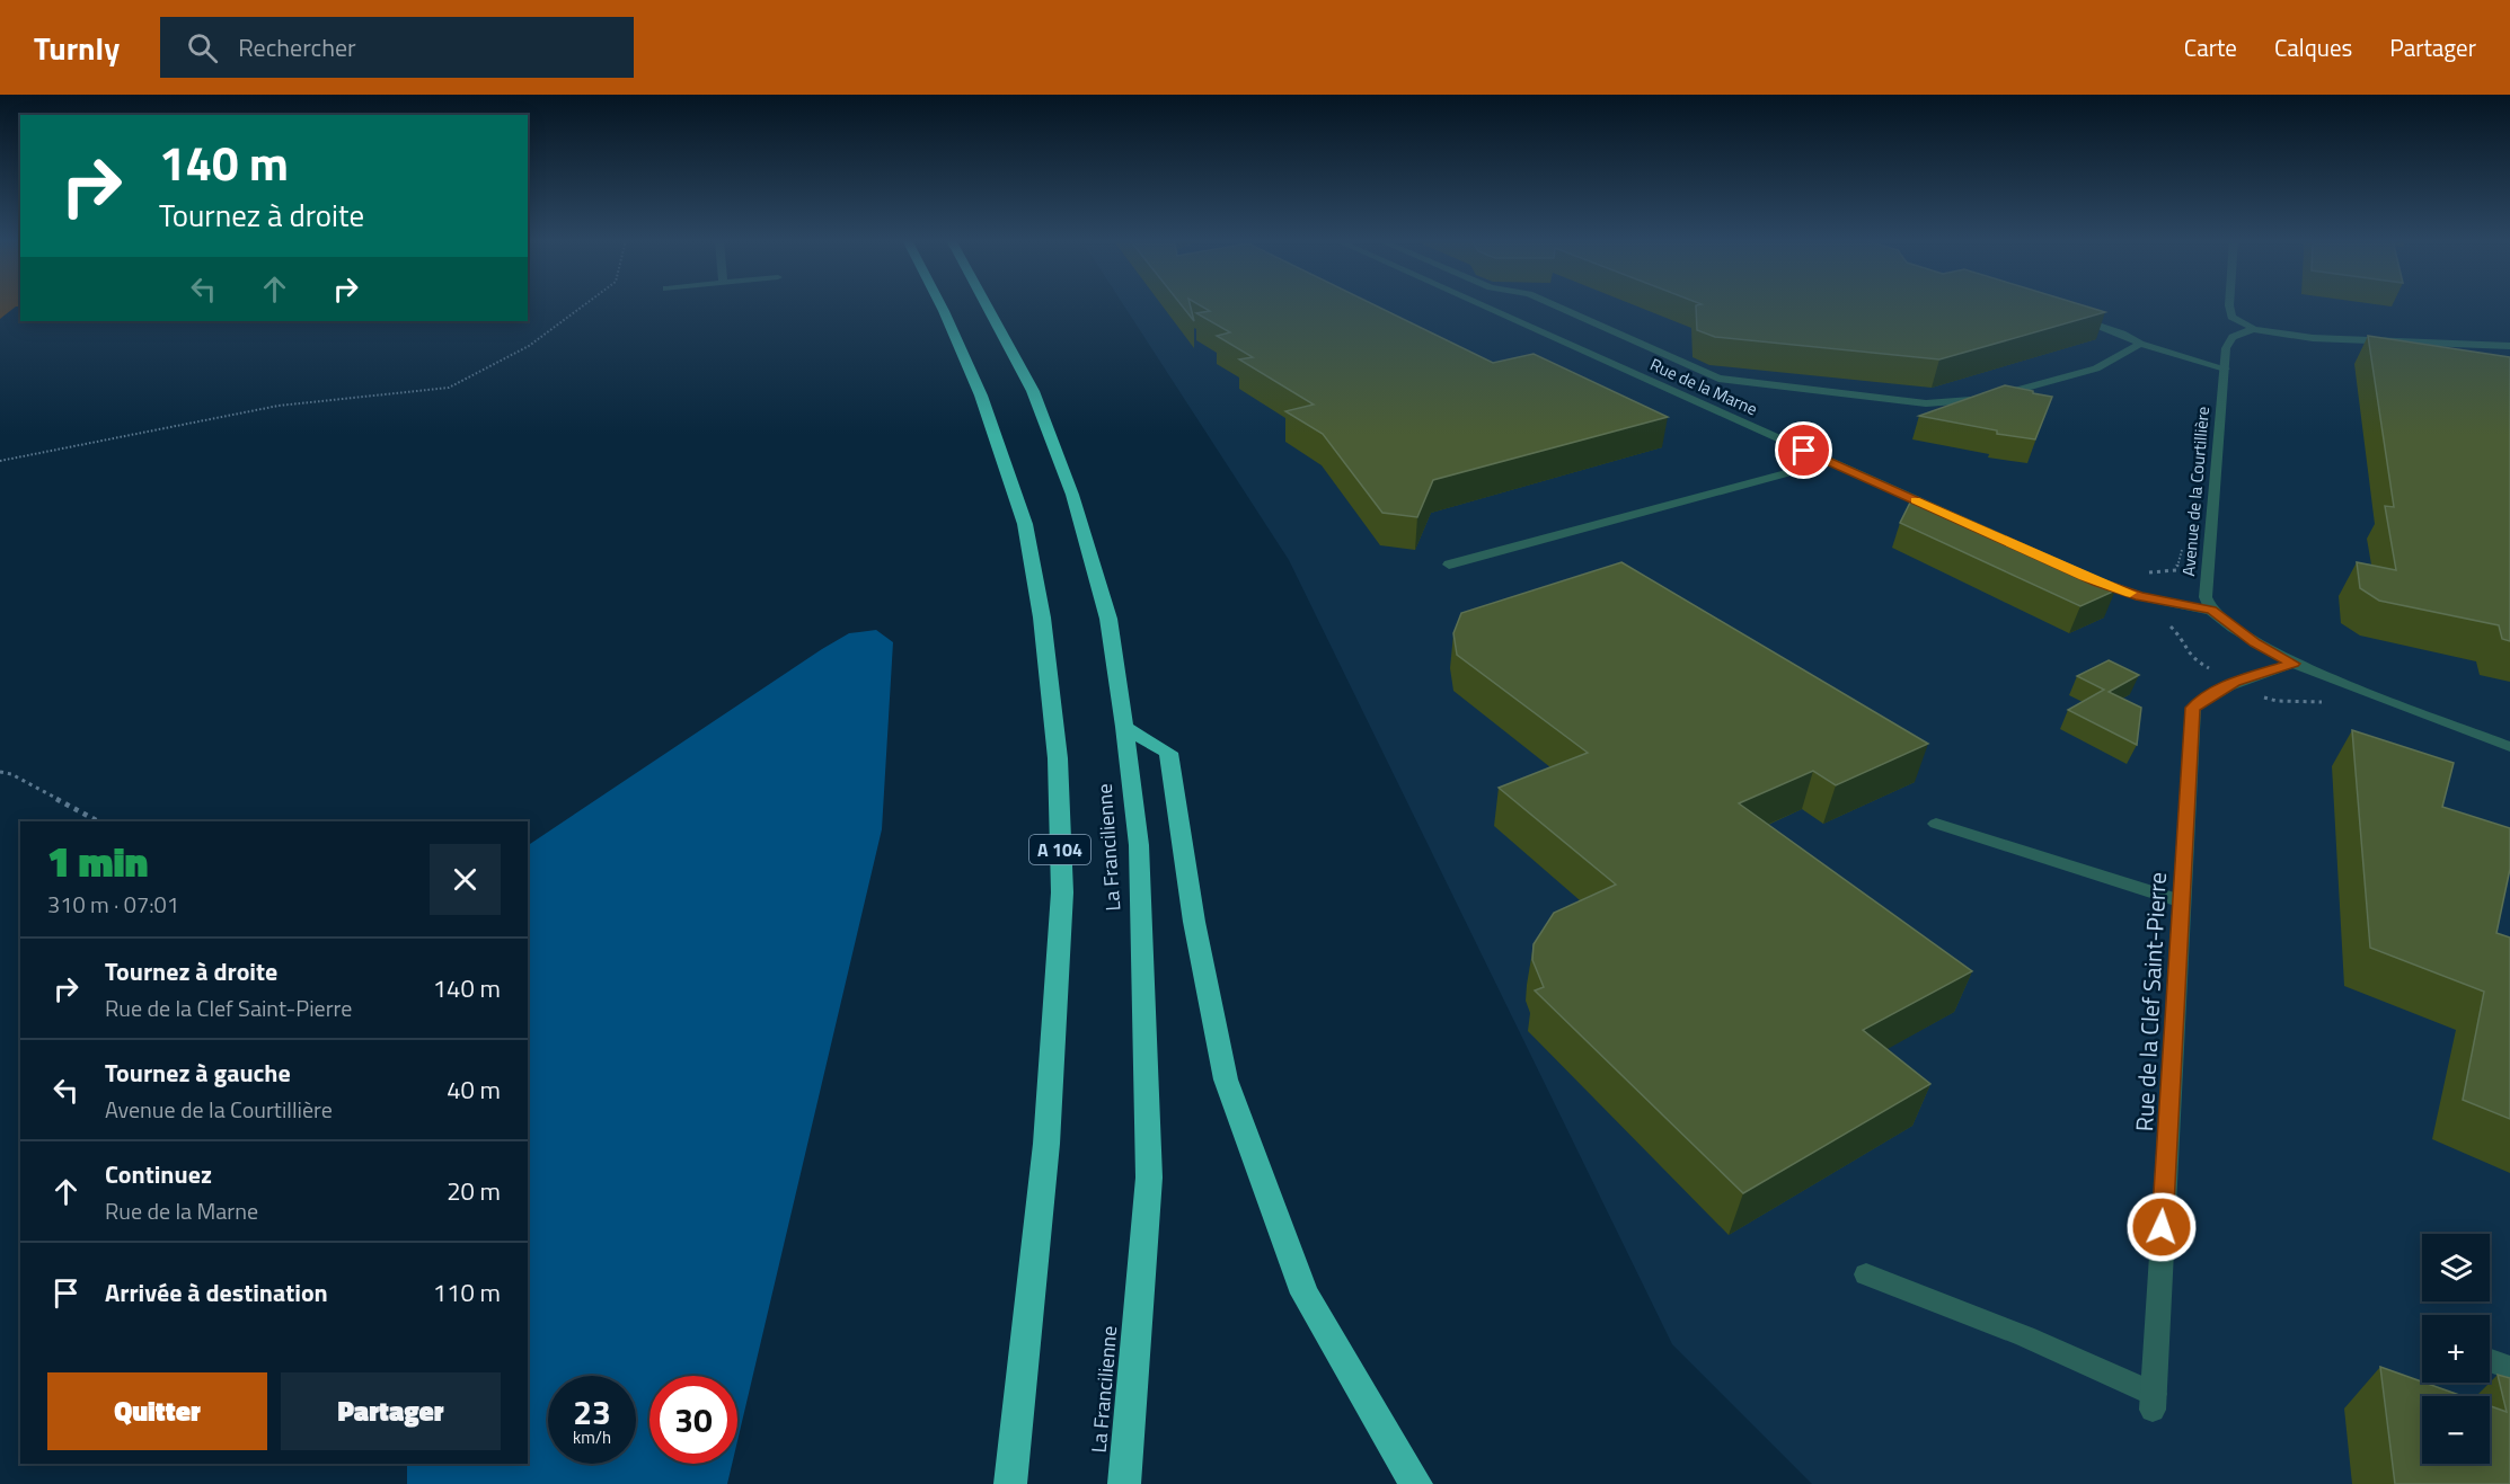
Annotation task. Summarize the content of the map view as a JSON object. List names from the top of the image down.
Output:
{
  "streets": {
    "highway": ["La Francilienne", "A 104"],
    "street": ["Rue de la Marne", "Avenue de la Courtillière", "Rue de la Clef Saint-Pierre"]
  },
  "crossings": [
    ["Rue de la Marne", "Avenue de la Courtillière"]
  ],
  "page": {
    "header": "Turnly",
    "search": "Rechercher",
    "nav": ["Carte", "Calques", "Partager"],
    "turn": ["140 m", "Tournez à droite"],
    "heading": ["1 min", "310 m · 07:01"],
    "list": [
      {
        "name": "Tournez à droite",
        "note": "Rue de la Clef Saint-Pierre",
        "value": "140 m"
      },
      {
        "name": "Tournez à gauche",
        "note": "Avenue de la Courtillière",
        "value": "40 m"
      },
      {
        "name": "Continuez",
        "note": "Rue de la Marne",
        "value": "20 m"
      },
      {
        "name": "Arrivée à destination",
        "value": "110 m"
      }
    ],
    "map_buttons": ["+", "−"],
    "buttons": ["Quitter", "Partager"],
    "speed": "23 km/h",
    "limit": "30"
  }
}
